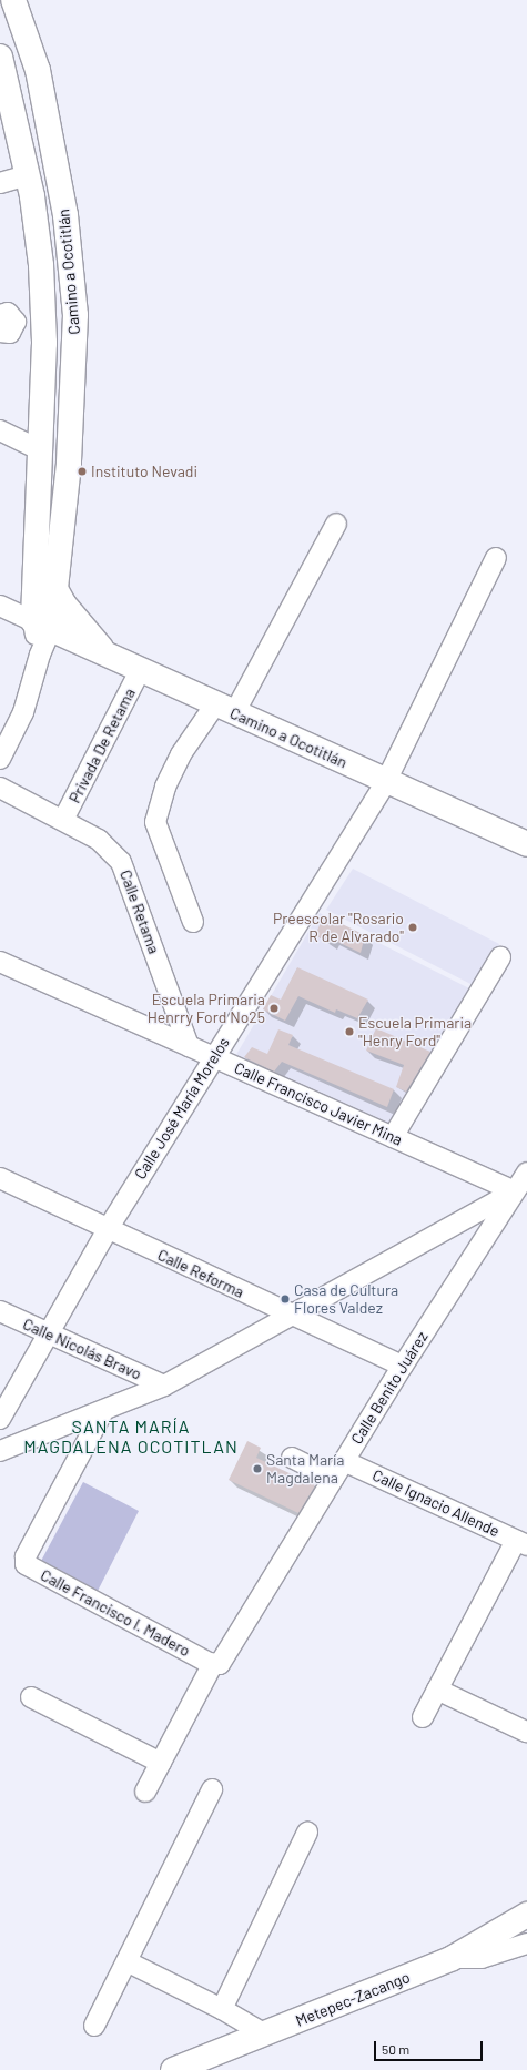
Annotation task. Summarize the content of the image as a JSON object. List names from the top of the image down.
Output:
{
  "streets": {
    "main road": ["Camino a Ocotitlán", "Metepec-Zacango"],
    "street": [
      "Privada De Retama",
      "Calle Retama",
      "Calle Francisco Javier Mina",
      "Calle José María Morelos",
      "Calle Reforma",
      "Calle Nicolás Bravo",
      "Calle Benito Juárez",
      "Calle Ignacio Allende",
      "Calle Francisco I. Madero"
    ]
  },
  "crossings": [
    ["Camino a Ocotitlán", "Privada De Retama"],
    ["Camino a Ocotitlán", "Calle José María Morelos"],
    ["Privada De Retama", "Calle Retama"],
    ["Calle Retama", "Calle Francisco Javier Mina"],
    ["Calle Francisco Javier Mina", "Calle José María Morelos"],
    ["Calle Francisco Javier Mina", "Calle Benito Juárez"],
    ["Calle José María Morelos", "Calle Reforma"],
    ["Calle José María Morelos", "Calle Nicolás Bravo"],
    ["Calle Reforma", "Calle Benito Juárez"],
    ["Calle Benito Juárez", "Calle Ignacio Allende"],
    ["Calle Benito Juárez", "Calle Francisco I. Madero"]
  ],
  "districts": ["SANTA MARÍA MAGDALENA OCOTITLAN"],
  "places": [
    "Instituto Nevadi",
    "Preescolar \"Rosario R de Alvarado\"",
    "Escuela Primaria Henrry Ford No25",
    "Escuela Primaria \"Henry Ford\"",
    "Casa de Cultura Flores Valdez",
    "Santa María Magdalena"
  ],
  "scale_bar": "50 m"
}
